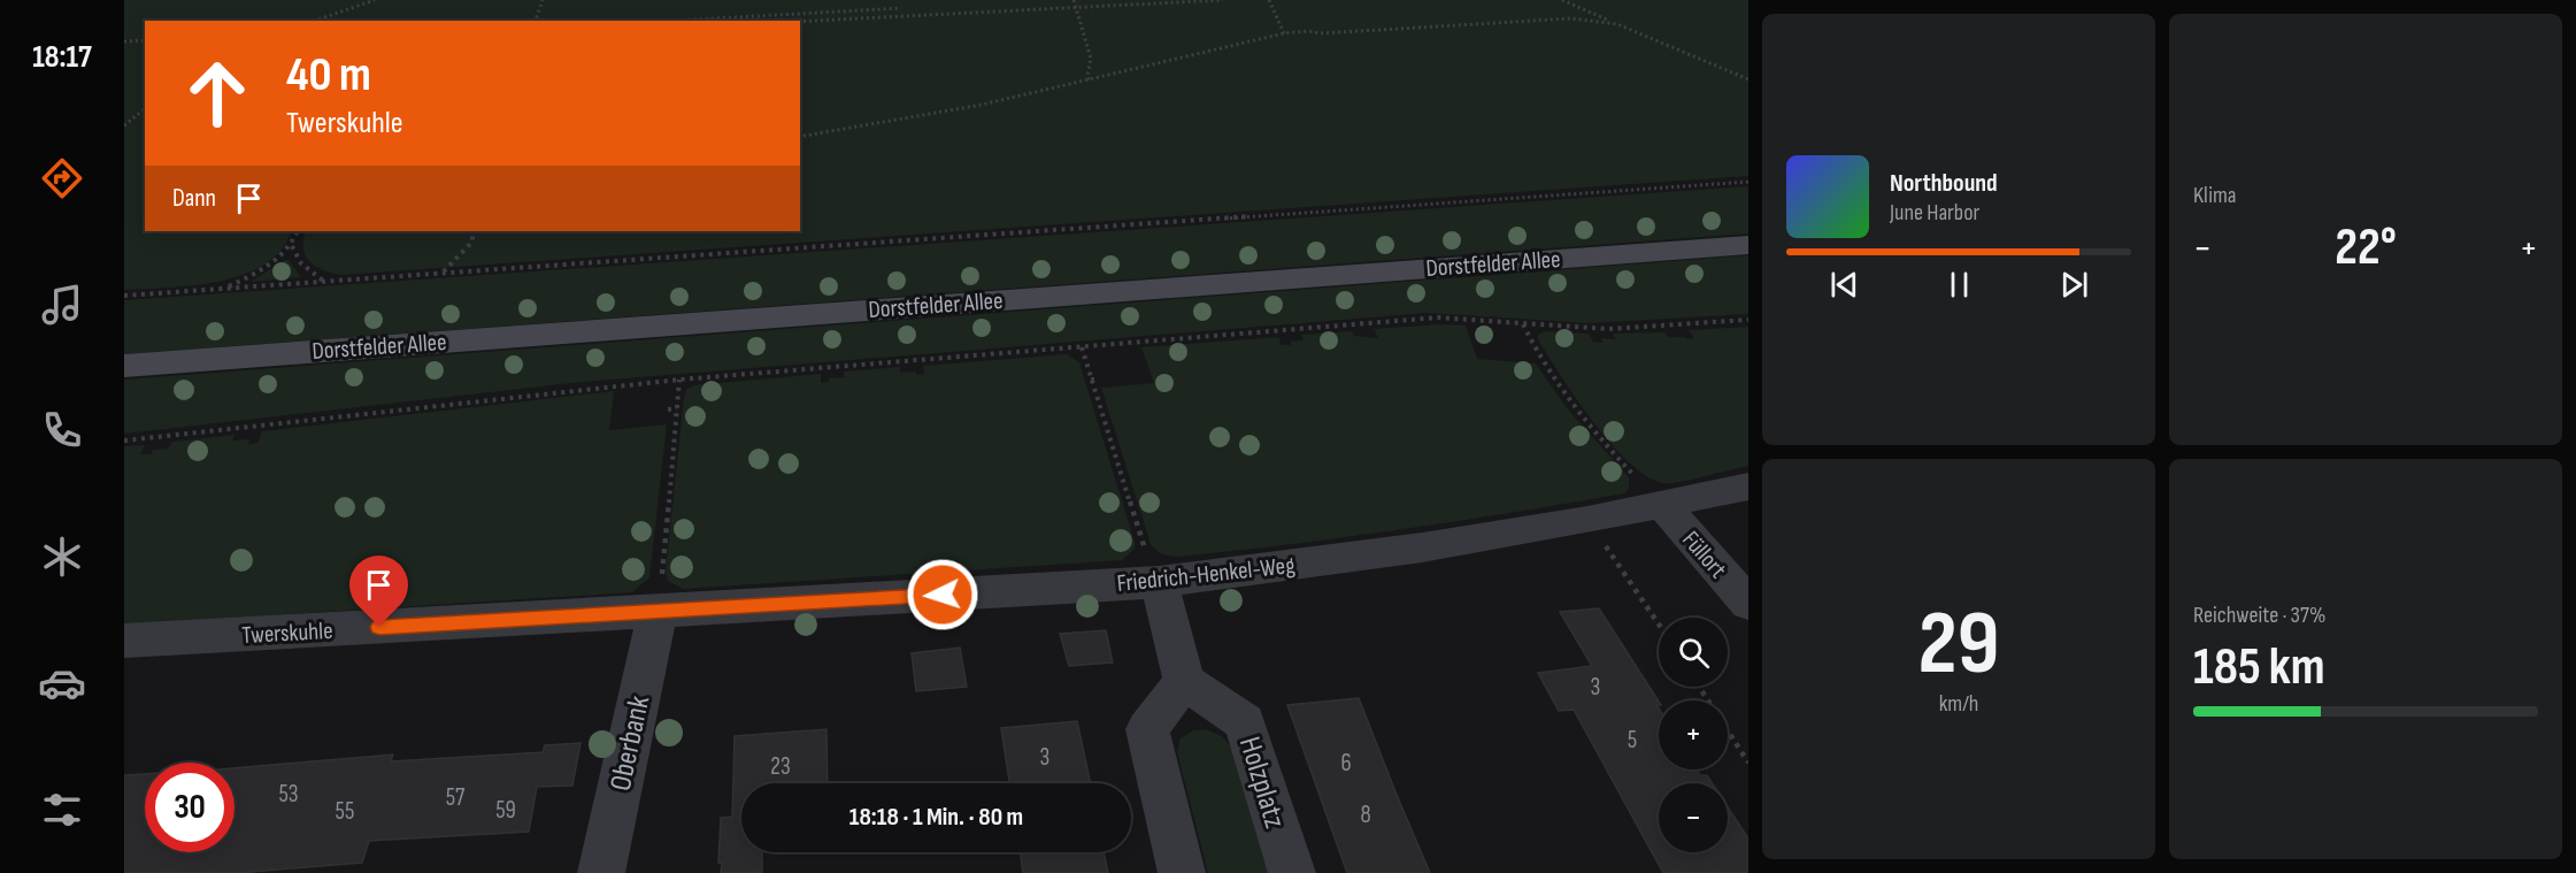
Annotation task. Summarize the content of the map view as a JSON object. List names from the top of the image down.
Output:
{
  "streets": {
    "main road": ["Dorstfelder Allee"],
    "street": [
      "Füllort",
      "Friedrich-Henkel-Weg",
      "Twerskuhle",
      "Oberbank",
      "Holzplatz"
    ]
  },
  "crossings": [
    ["Füllort", "Friedrich-Henkel-Weg"],
    ["Friedrich-Henkel-Weg", "Twerskuhle"],
    ["Friedrich-Henkel-Weg", "Oberbank"],
    ["Twerskuhle", "Oberbank"]
  ],
  "house_numbers": [
    "3",
    "5",
    "3",
    "6",
    "23",
    "53",
    "57",
    "59",
    "55",
    "8"
  ],
  "page": {
    "tabs": "18:17",
    "tile": [
      "Klima",
      ["29", "km/h"],
      ["Reichweite · 37%", "185 km"]
    ],
    "turn": ["40 m", "Twerskuhle"],
    "song": ["Northbound", "June Harbor"],
    "then": "Dann",
    "heat": ["−", "22°", "+"],
    "map_buttons": ["+", "−"],
    "limit": "30",
    "trip": "18:18 · 1 Min. · 80 m"
  }
}
